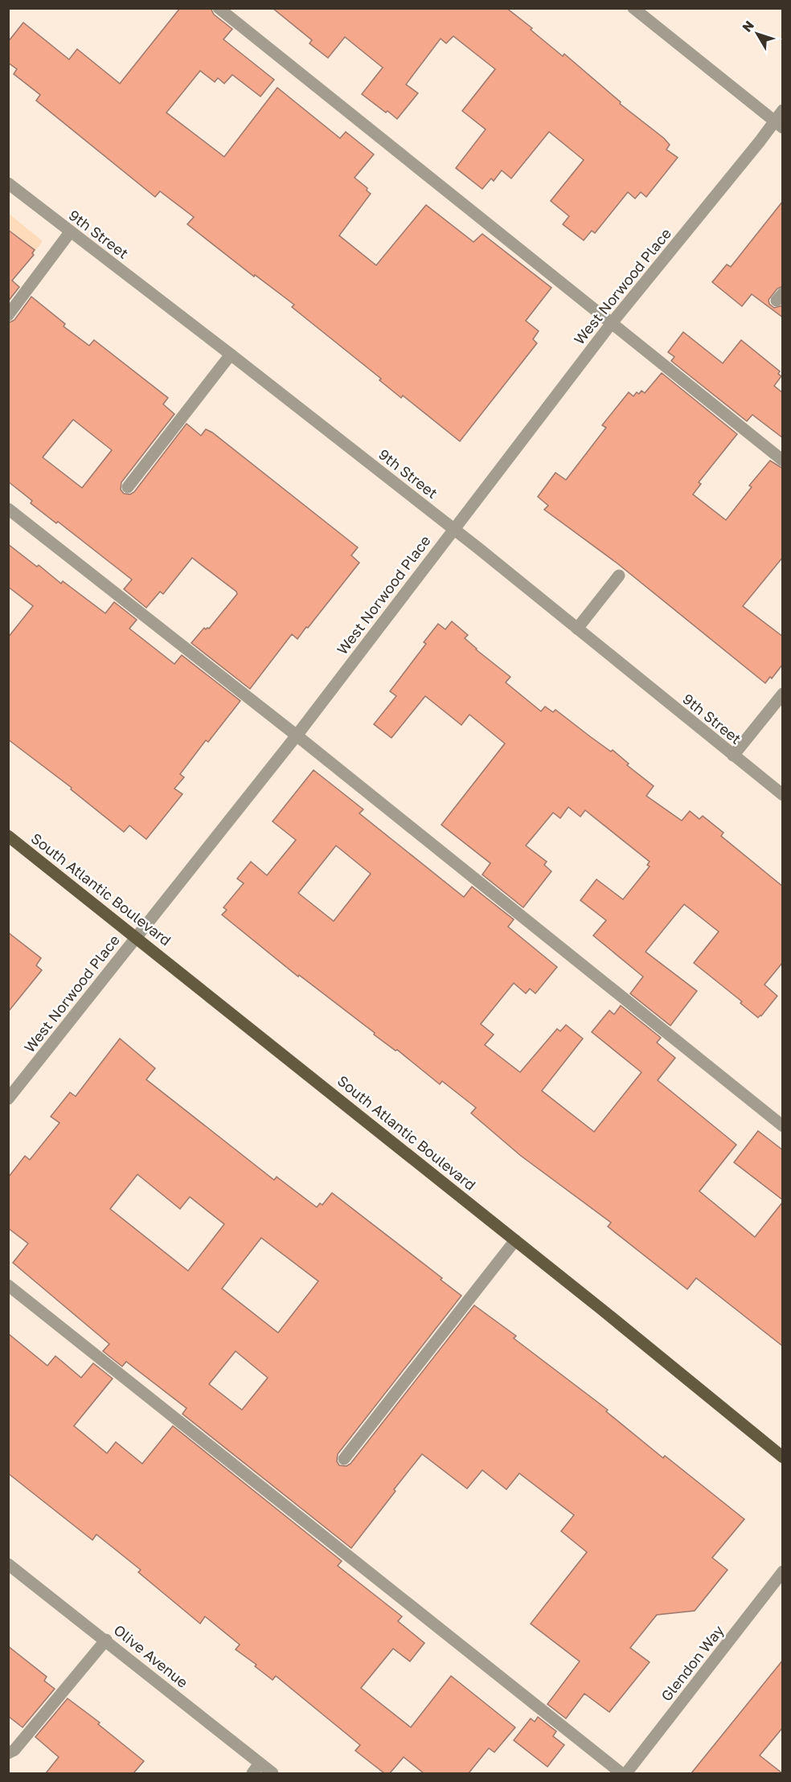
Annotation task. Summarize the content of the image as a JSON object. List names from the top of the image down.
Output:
{
  "streets": {
    "main road": ["South Atlantic Boulevard"],
    "street": [
      "9th Street",
      "West Norwood Place",
      "Olive Avenue",
      "Glendon Way"
    ]
  },
  "crossings": [
    ["9th Street", "West Norwood Place"],
    ["West Norwood Place", "South Atlantic Boulevard"]
  ],
  "north": "top left"
}
